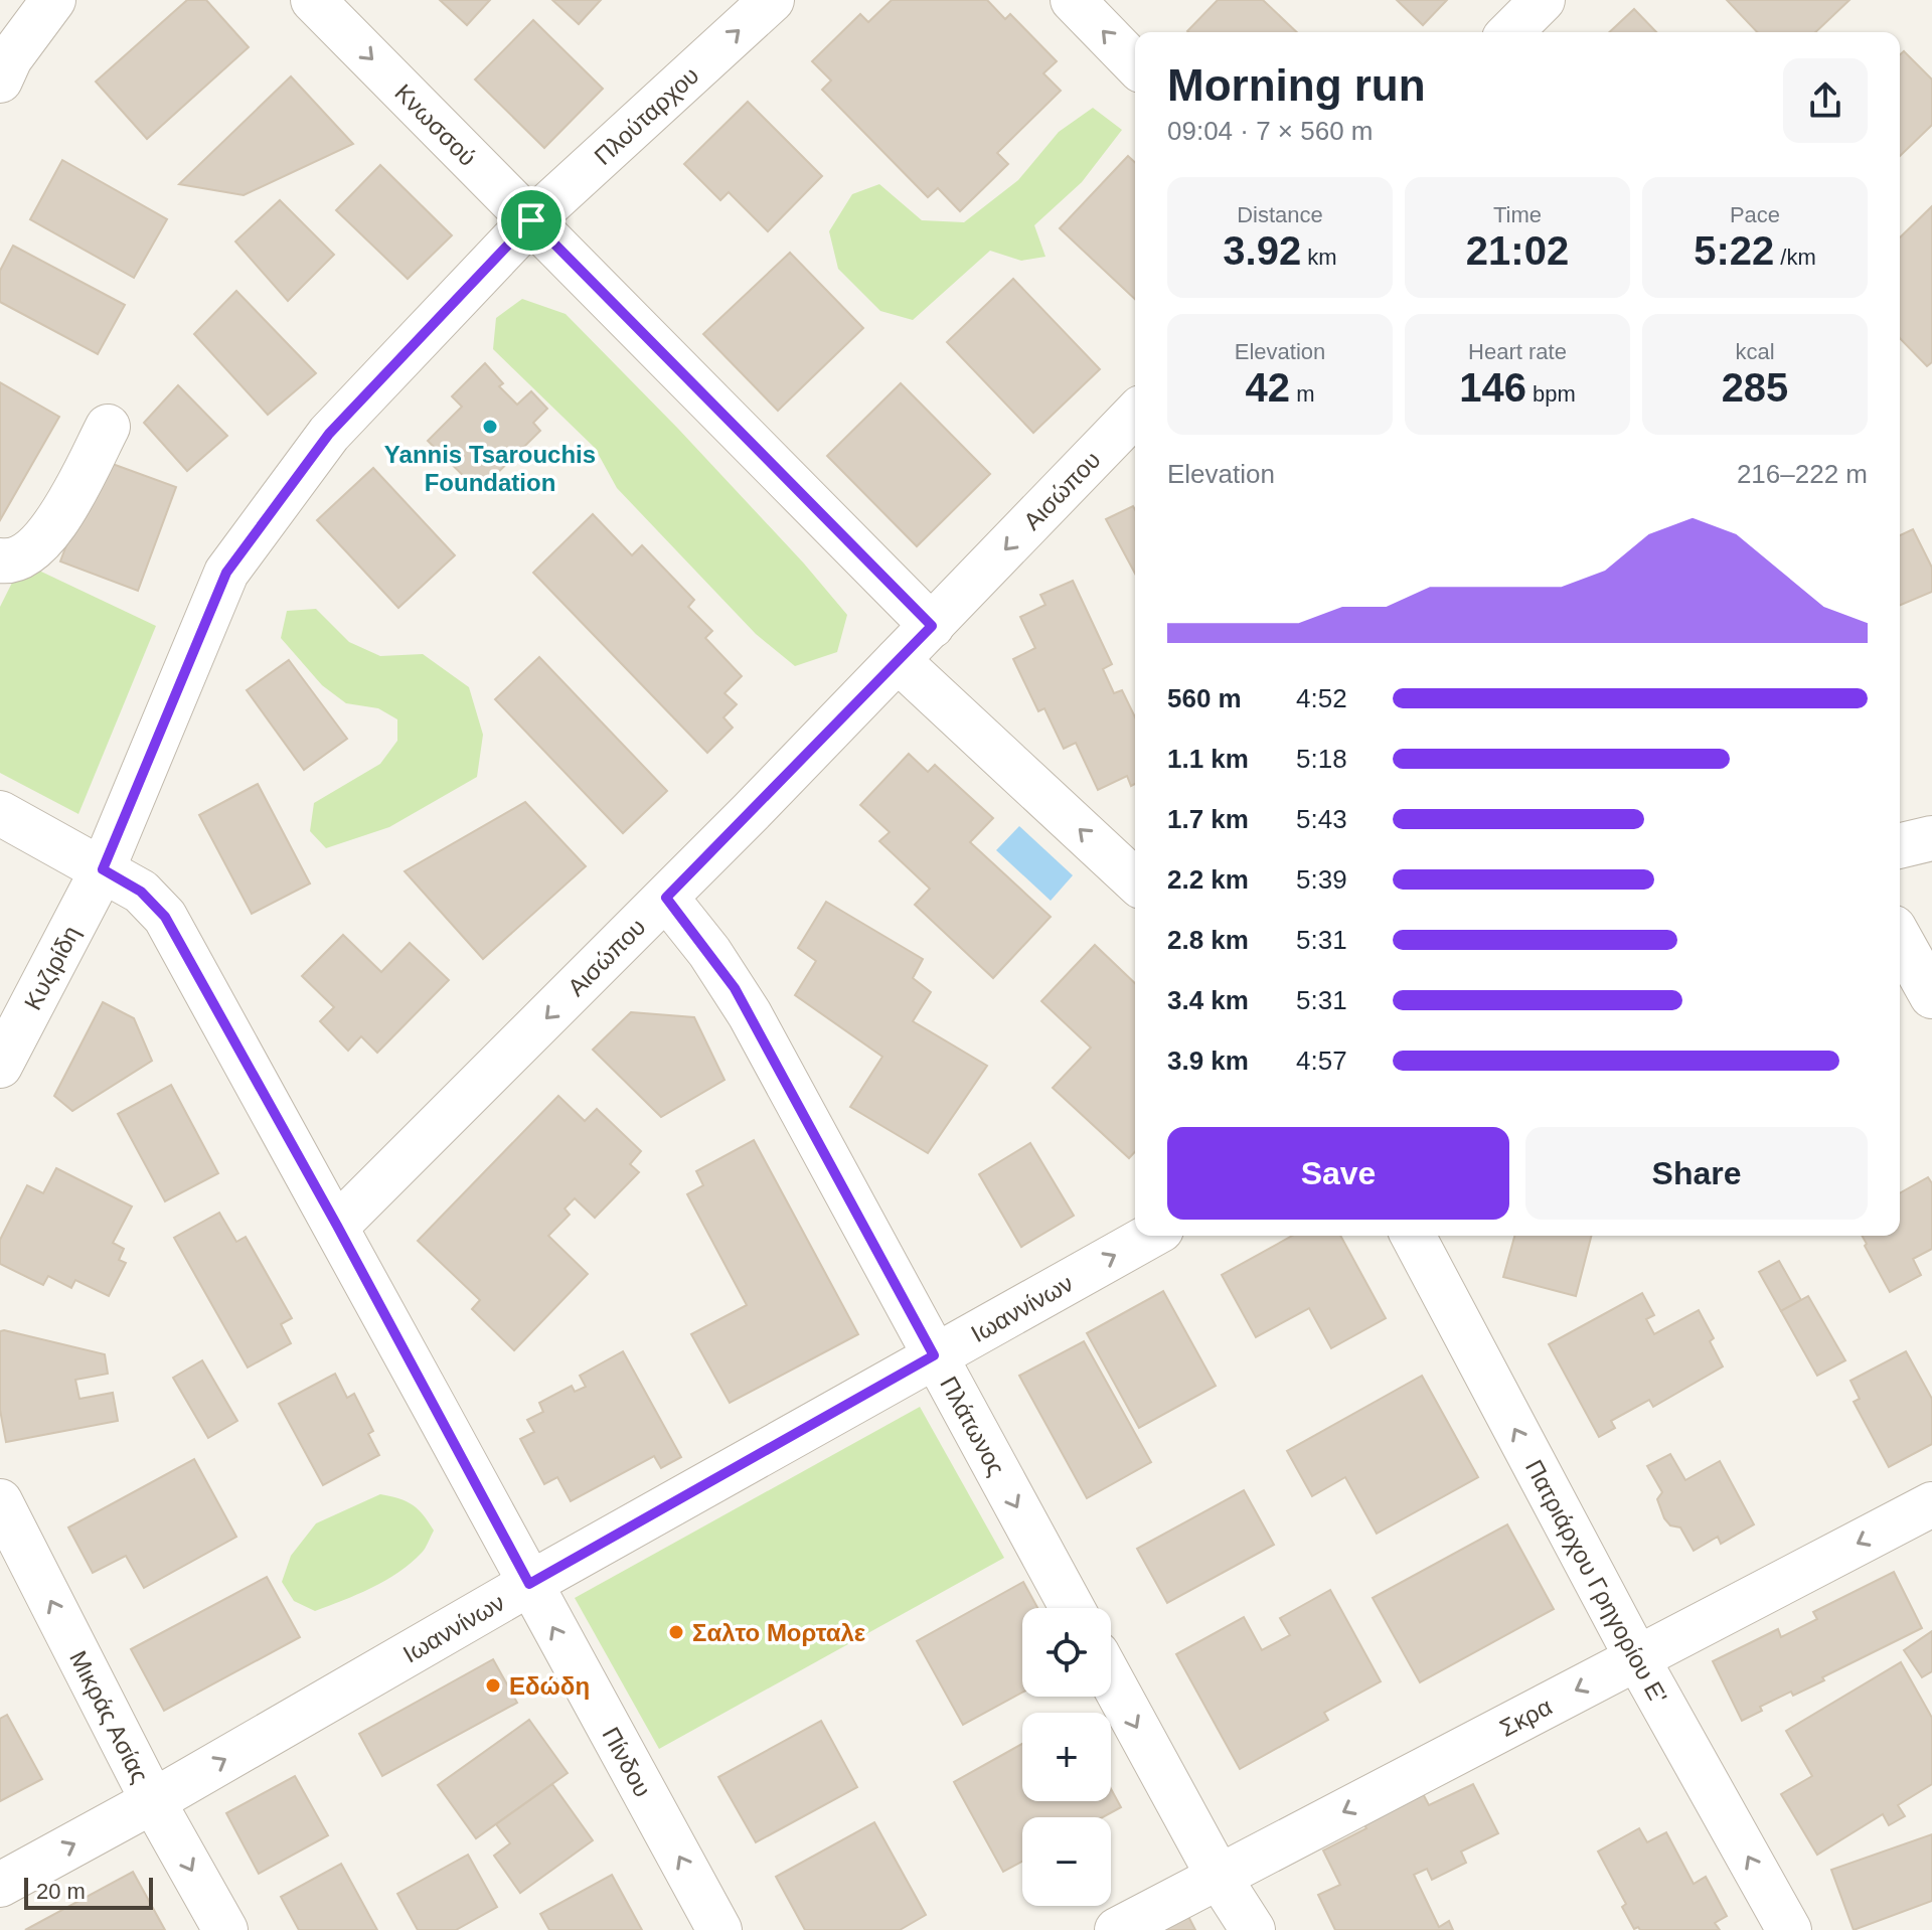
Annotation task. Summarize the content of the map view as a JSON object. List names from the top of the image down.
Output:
{
  "streets": {
    "street": [
      "Πλούταρχου",
      "Κνωσσού",
      "Αισώπου",
      "Κυζιρίδη",
      "Ιωαννίνων",
      "Πλάτωνος",
      "Πατριάρχου Γρηγορίου Ε'",
      "Μικράς Ασίας",
      "Σκρα",
      "Πίνδου"
    ]
  },
  "crossings": [
    ["Πλούταρχου", "Κνωσσού"],
    ["Πλούταρχου", "Κυζιρίδη"],
    ["Πλούταρχου", "Πίνδου"],
    ["Κνωσσού", "Αισώπου"],
    ["Αισώπου", "Πλάτωνος"],
    ["Αισώπου", "Πίνδου"],
    ["Κυζιρίδη", "Πίνδου"],
    ["Ιωαννίνων", "Πλάτωνος"],
    ["Ιωαννίνων", "Μικράς Ασίας"],
    ["Ιωαννίνων", "Πίνδου"],
    ["Πατριάρχου Γρηγορίου Ε'", "Σκρα"]
  ],
  "one_way": [
    "Κνωσσού",
    "Αισώπου",
    "Ιωαννίνων",
    "Πλάτωνος",
    "Πατριάρχου Γρηγορίου Ε'",
    "Σκρα"
  ],
  "places": ["Yannis Tsarouchis Foundation", "Σαλτο Μορταλε", "Εδώδη"],
  "scale_bar": "20 m",
  "page": {
    "heading": ["Morning run", "09:04 · 7 × 560 m"],
    "stats": [
      ["Distance", "3.92 km"],
      ["Time", "21:02"],
      ["Pace", "5:22 /km"],
      ["Elevation", "42 m"],
      ["Heart rate", "146 bpm"],
      ["kcal", "285"]
    ],
    "chart": ["Elevation", "216–222 m"],
    "list": [
      {
        "name": "560 m",
        "note": "4:52"
      },
      {
        "name": "1.1 km",
        "note": "5:18"
      },
      {
        "name": "1.7 km",
        "note": "5:43"
      },
      {
        "name": "2.2 km",
        "note": "5:39"
      },
      {
        "name": "2.8 km",
        "note": "5:31"
      },
      {
        "name": "3.4 km",
        "note": "5:31"
      },
      {
        "name": "3.9 km",
        "note": "4:57"
      }
    ],
    "buttons": ["Save", "Share"],
    "map_buttons": ["+", "−"],
    "scale": "20 m"
  }
}
